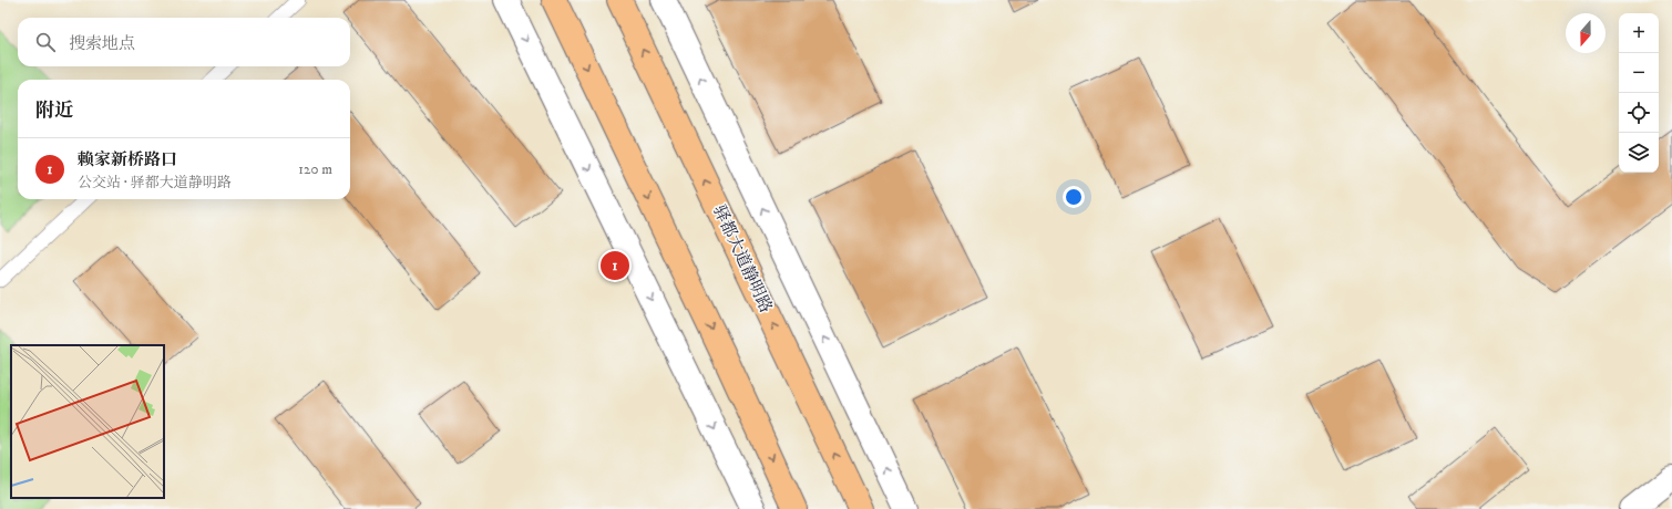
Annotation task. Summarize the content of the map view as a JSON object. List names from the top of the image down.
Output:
{
  "streets": {
    "main road": ["驿都大道静明路"]
  },
  "north": "bottom",
  "page": {
    "map_buttons": ["+", "−"],
    "search": "搜索地点",
    "heading": "附近",
    "list": [
      {
        "mark": "1",
        "name": "赖家新桥路口",
        "note": "公交站 · 驿都大道静明路",
        "value": "120 m"
      }
    ],
    "pins": "1"
  }
}
